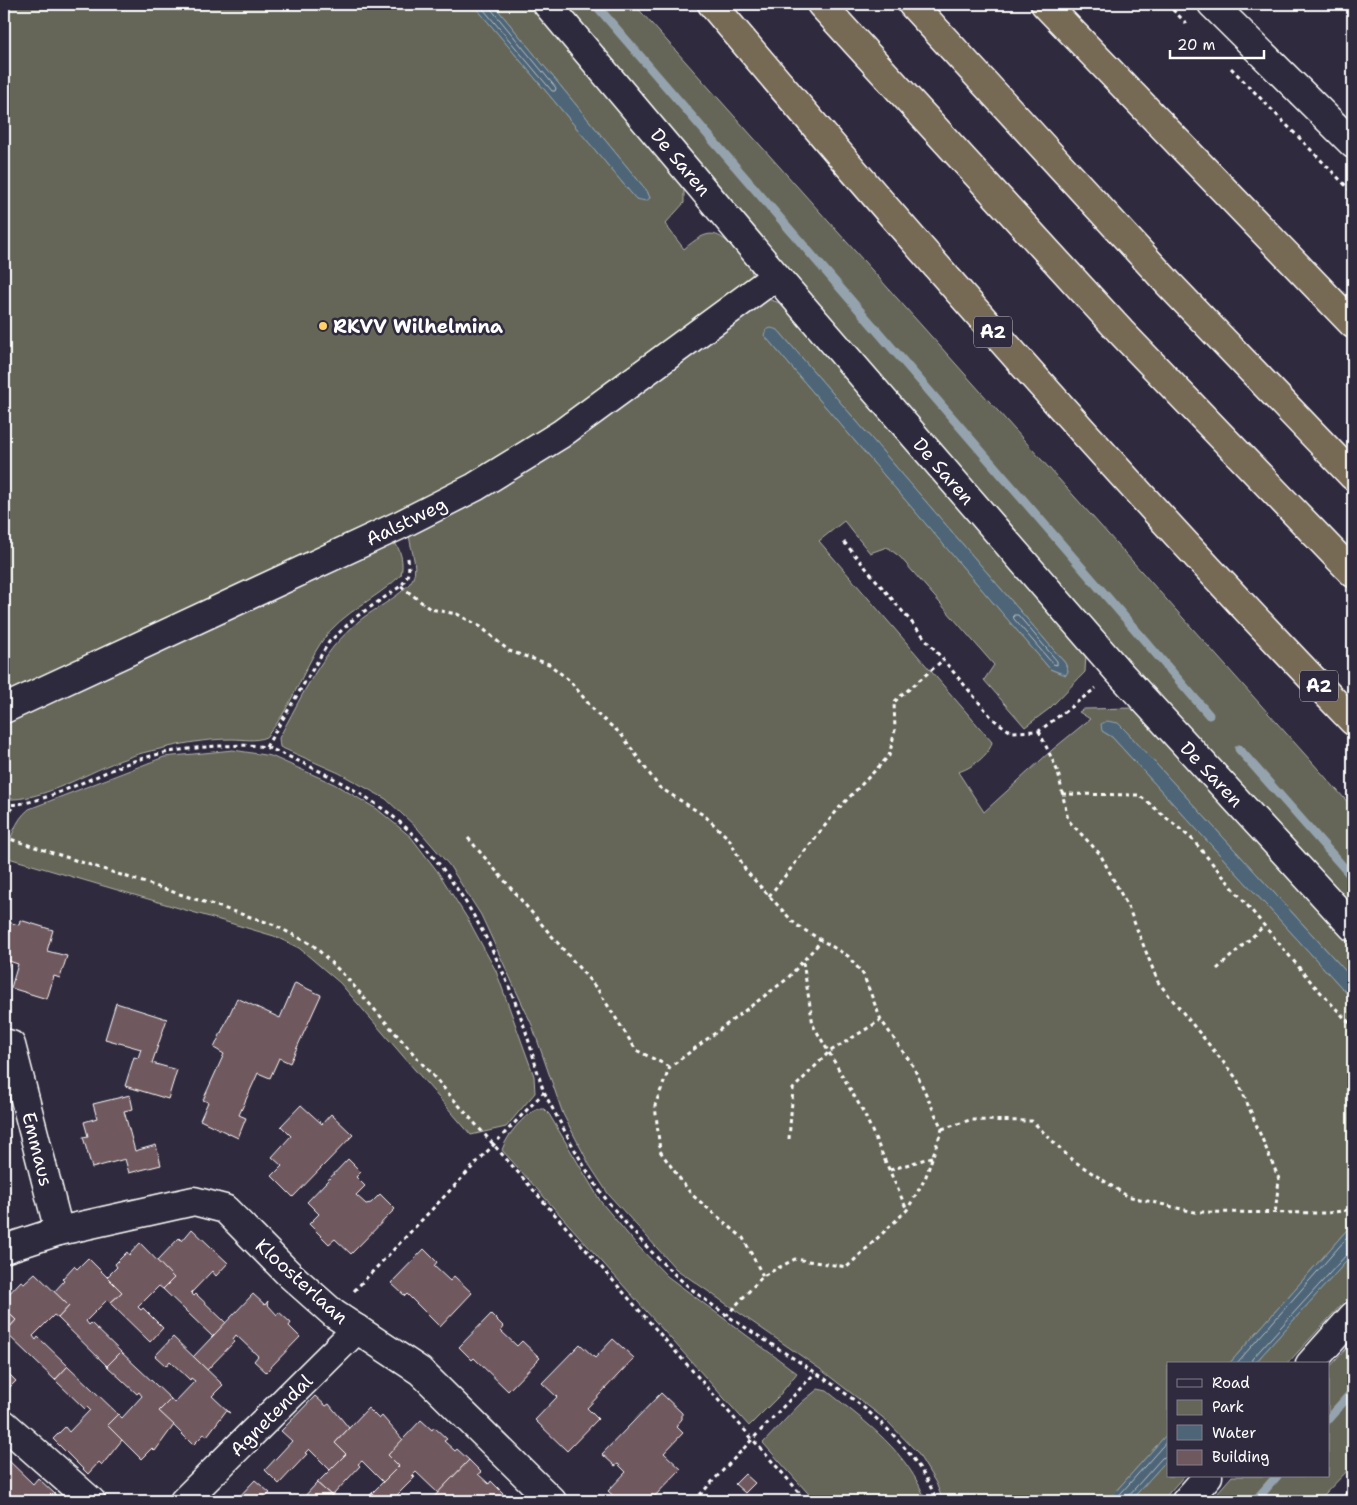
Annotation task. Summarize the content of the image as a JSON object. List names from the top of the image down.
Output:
{
  "streets": {
    "highway": ["A2"],
    "street": [
      "De Saren",
      "Aalstweg",
      "Emmaus",
      "Kloosterlaan",
      "Agnetendal"
    ]
  },
  "crossings": [
    ["De Saren", "Aalstweg"],
    ["Emmaus", "Kloosterlaan"],
    ["Kloosterlaan", "Agnetendal"]
  ],
  "places": ["RKVV Wilhelmina"],
  "legend": [
    "Road",
    "Park",
    "Water",
    "Building"
  ],
  "scale_bar": "20 m"
}
